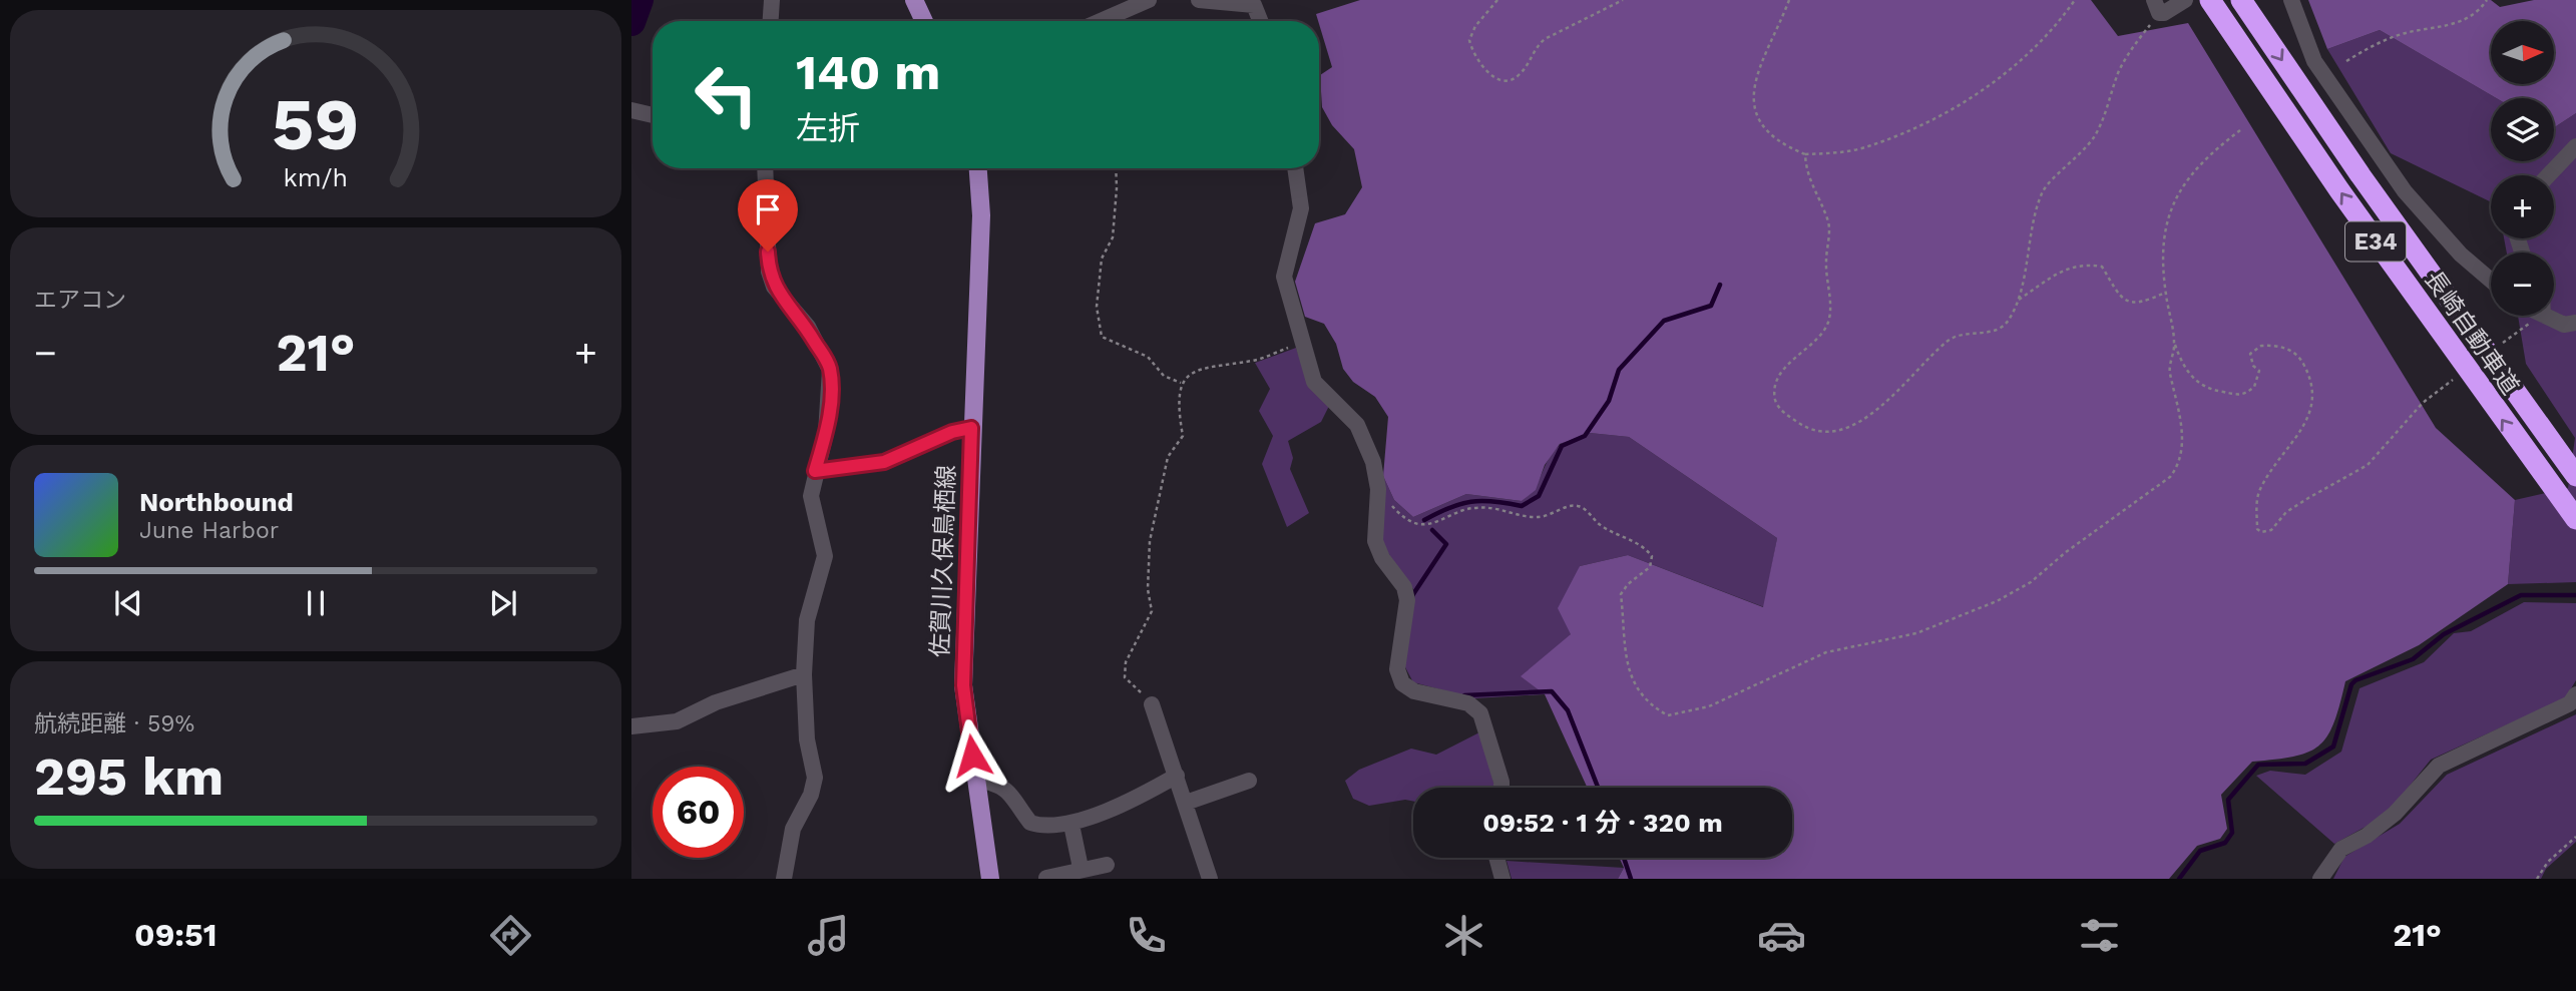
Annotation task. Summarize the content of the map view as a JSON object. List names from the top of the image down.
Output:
{
  "streets": {
    "highway": ["E34", "長崎自動車道"],
    "main road": ["佐賀川久保鳥栖線"]
  },
  "north": "right",
  "page": {
    "map_buttons": ["+", "−"],
    "turn": ["140 m", "左折"],
    "tile": [
      "エアコン",
      ["航続距離 · 59%", "295 km"]
    ],
    "heat": ["−", "21°", "+"],
    "song": ["Northbound", "June Harbor"],
    "limit": "60",
    "trip": "09:52 · 1 分 · 320 m",
    "tabs": ["09:51", "21°"],
    "gauge": ["59", "km/h"]
  }
}
